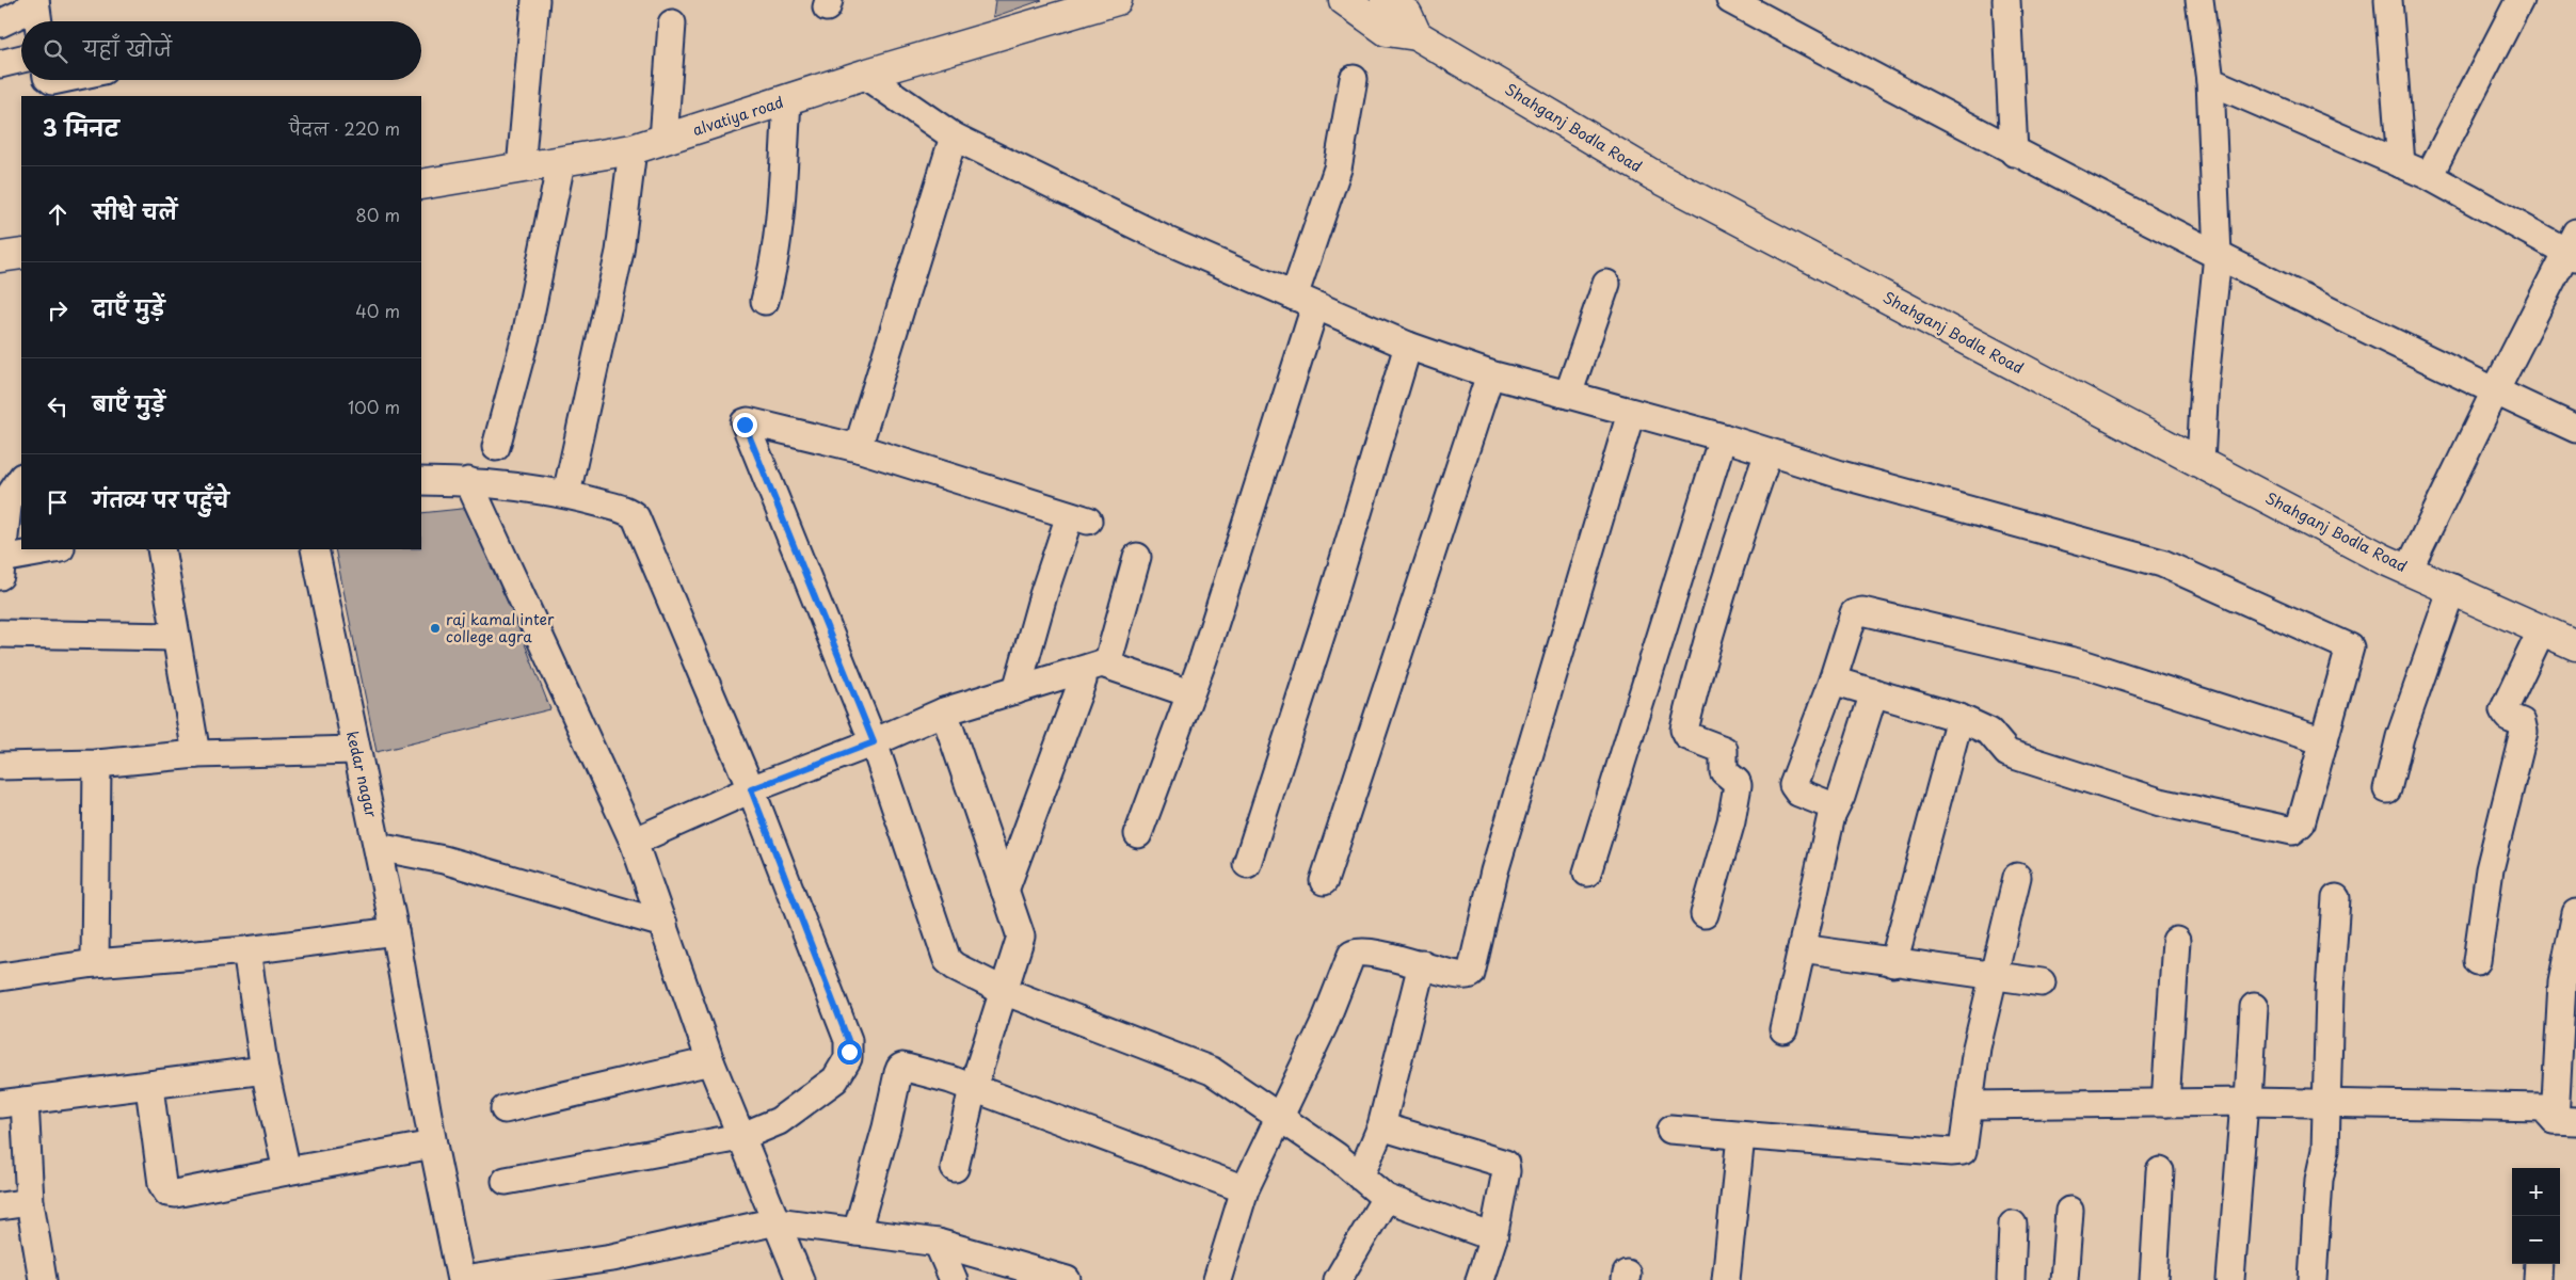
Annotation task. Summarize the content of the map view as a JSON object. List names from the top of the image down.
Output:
{
  "streets": {
    "main road": ["alvatiya road", "Shahganj Bodla Road"],
    "street": ["kedar nagar"]
  },
  "places": ["raj kamal inter college agra"],
  "page": {
    "search": "यहाँ खोजें",
    "heading": ["3 मिनट", "पैदल · 220 m"],
    "list": [
      ["सीधे चलें", "80 m"],
      ["दाएँ मुड़ें", "40 m"],
      ["बाएँ मुड़ें", "100 m"],
      "गंतव्य पर पहुँचे"
    ],
    "map_buttons": ["+", "−"]
  }
}
